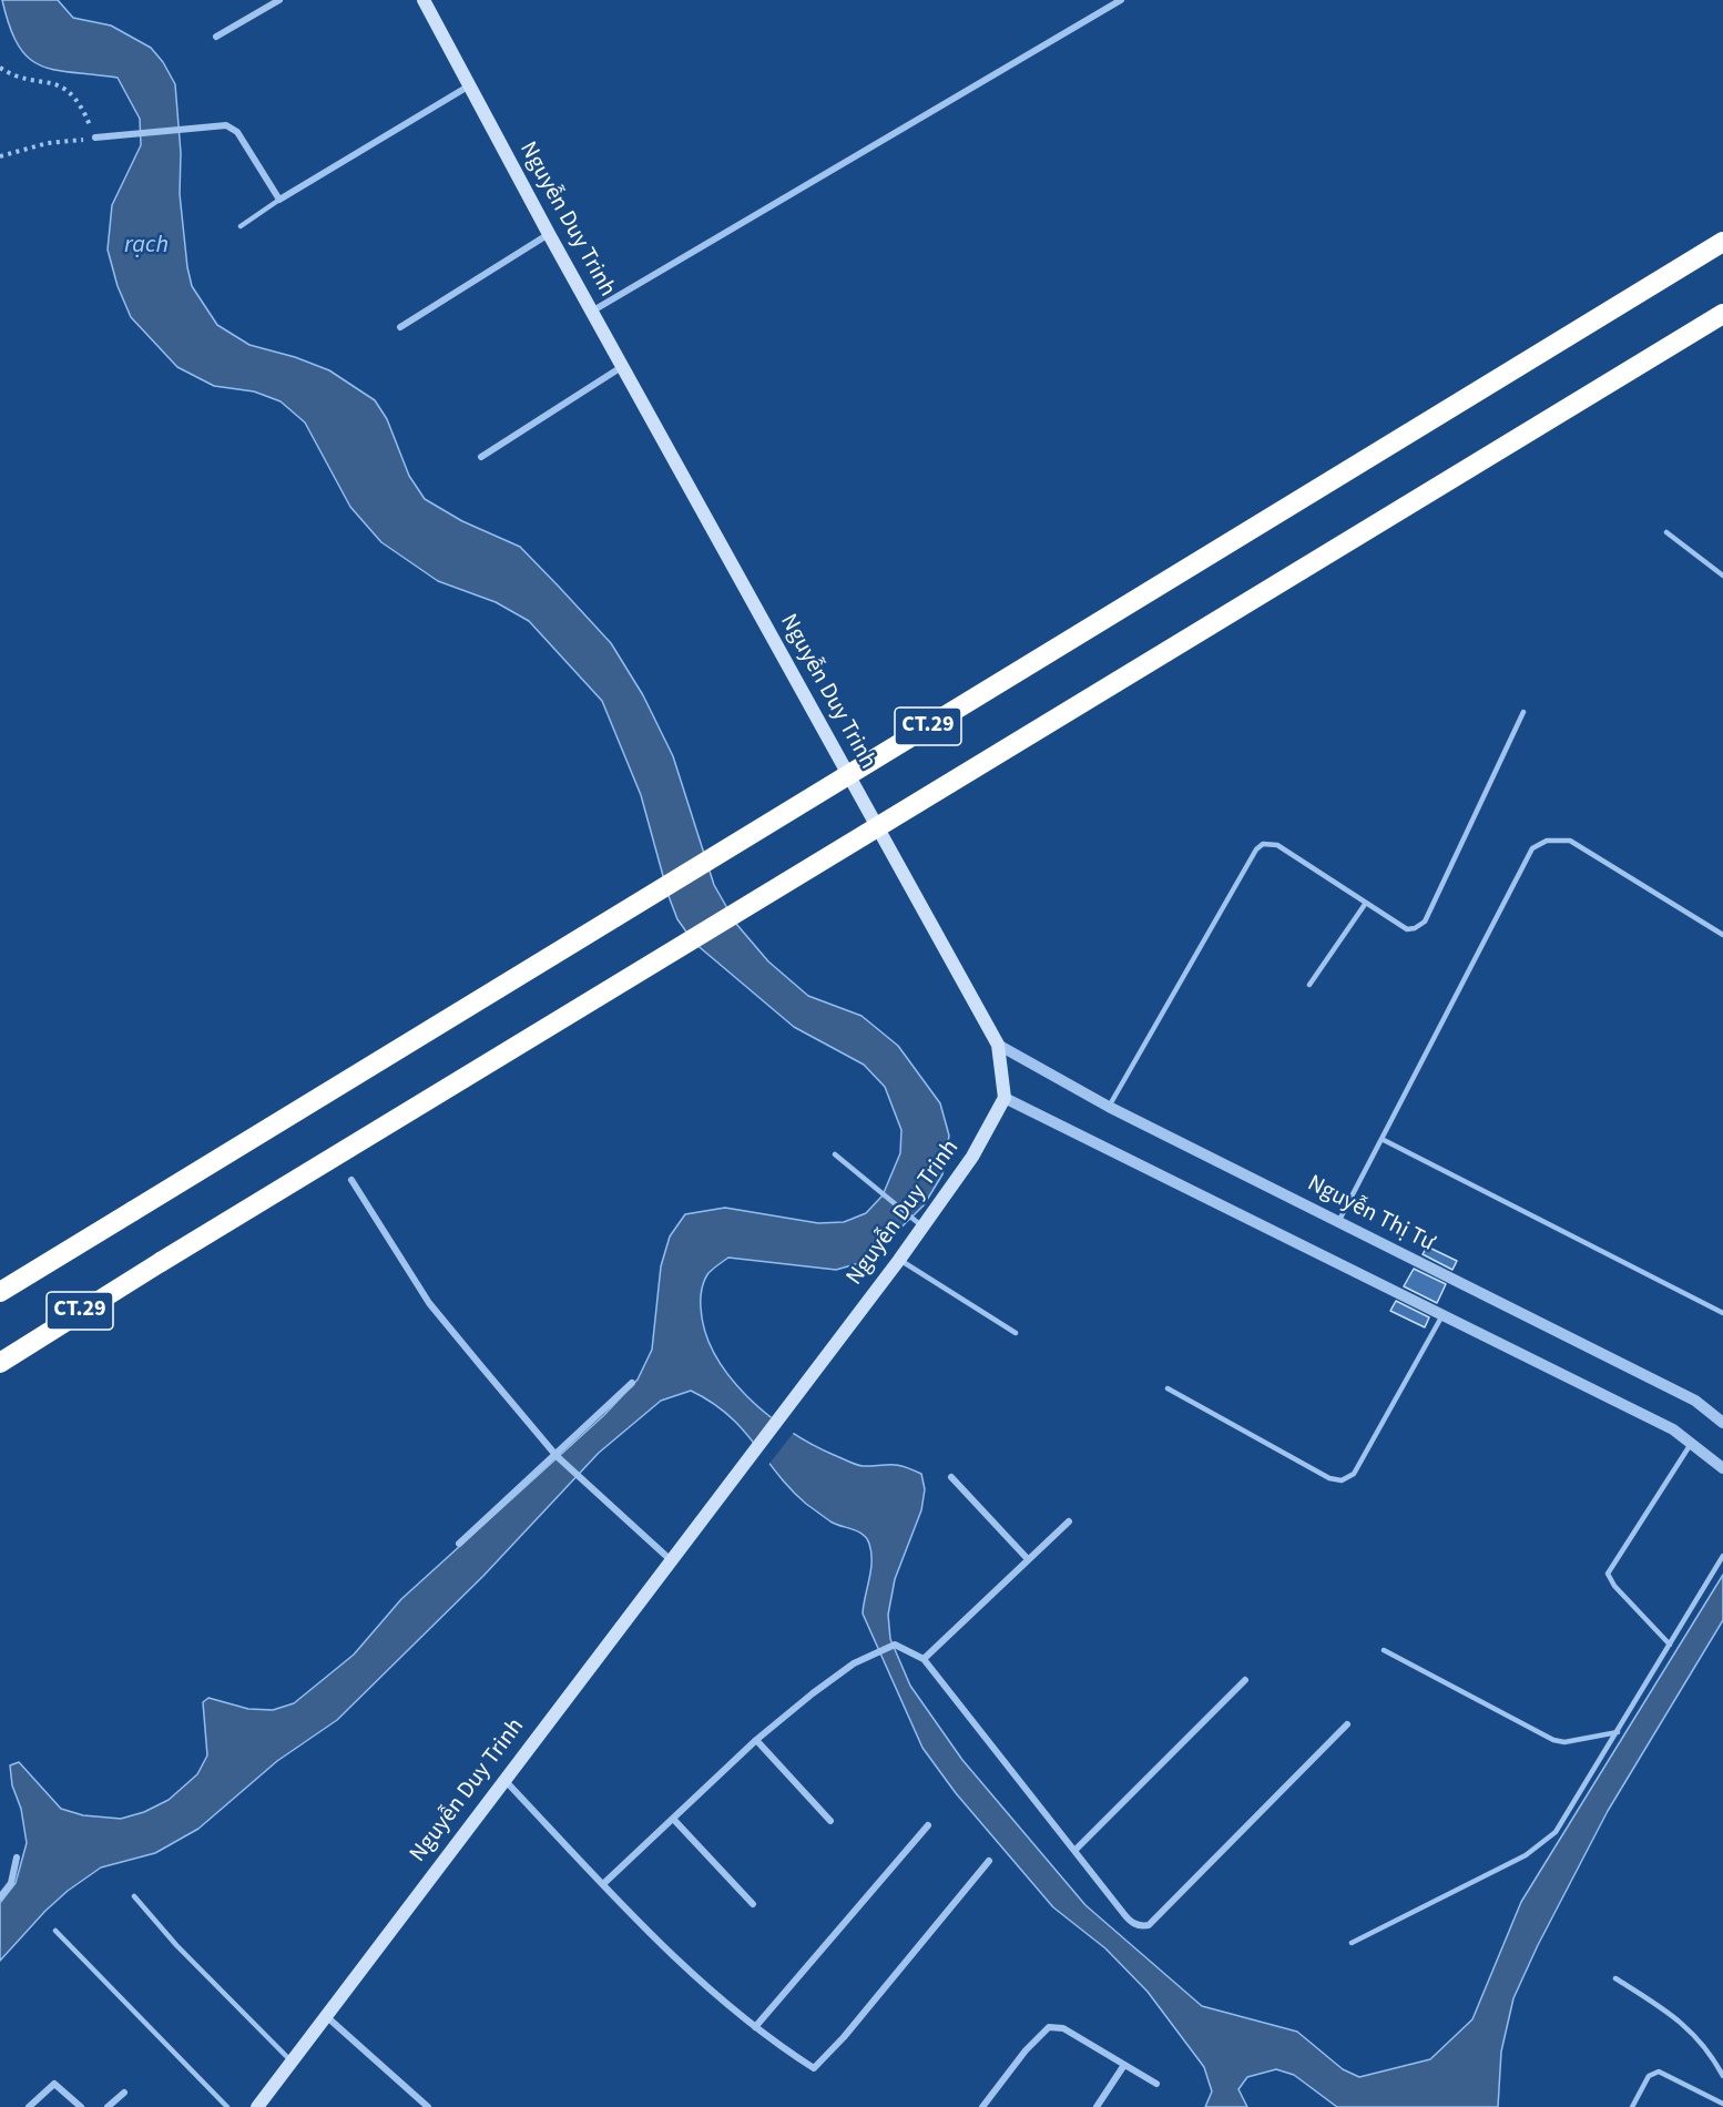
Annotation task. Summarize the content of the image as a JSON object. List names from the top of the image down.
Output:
{
  "streets": {
    "highway": ["CT.29"],
    "main road": ["Nguyễn Duy Trinh"],
    "street": ["Nguyễn Thị Tư"]
  },
  "crossings": [
    ["Nguyễn Duy Trinh", "Nguyễn Thị Tư"]
  ],
  "water": ["rạch"]
}
